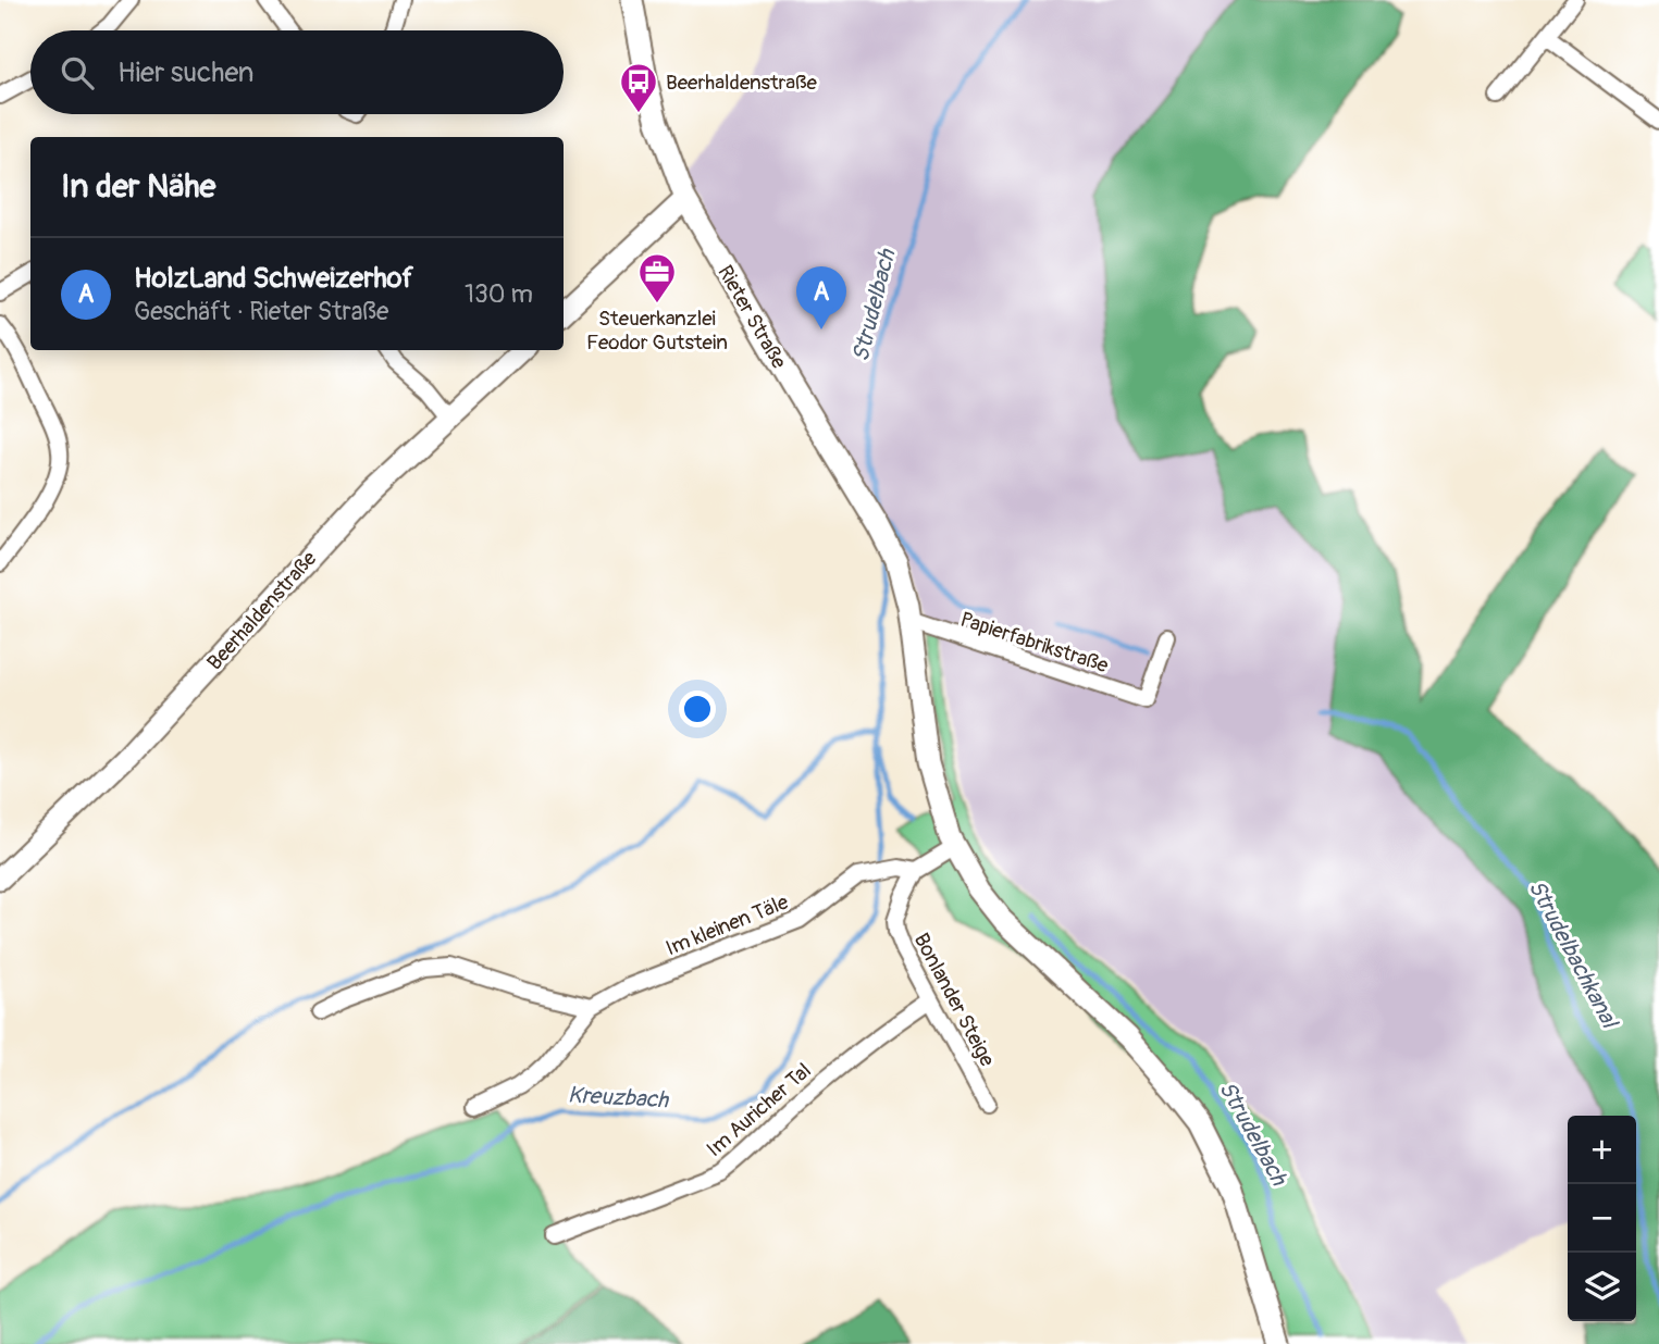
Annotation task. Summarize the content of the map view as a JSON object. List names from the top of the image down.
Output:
{
  "streets": {
    "street": [
      "Rieter Straße",
      "Beerhaldenstraße",
      "Papierfabrikstraße",
      "Im kleinen Täle",
      "Bonlander Steige",
      "Im Auricher Tal"
    ]
  },
  "crossings": [
    ["Rieter Straße", "Papierfabrikstraße"],
    ["Im kleinen Täle", "Bonlander Steige"],
    ["Bonlander Steige", "Im Auricher Tal"]
  ],
  "water": ["Strudelbach", "Strudelbachkanal", "Kreuzbach"],
  "places": {
    "bus stop": ["Beerhaldenstraße"],
    "office": ["Steuerkanzlei Feodor Gutstein"]
  },
  "page": {
    "search": "Hier suchen",
    "heading": "In der Nähe",
    "list": [
      {
        "mark": "A",
        "name": "HolzLand Schweizerhof",
        "note": "Geschäft · Rieter Straße",
        "value": "130 m"
      }
    ],
    "pins": "A",
    "map_buttons": ["+", "−"]
  }
}
